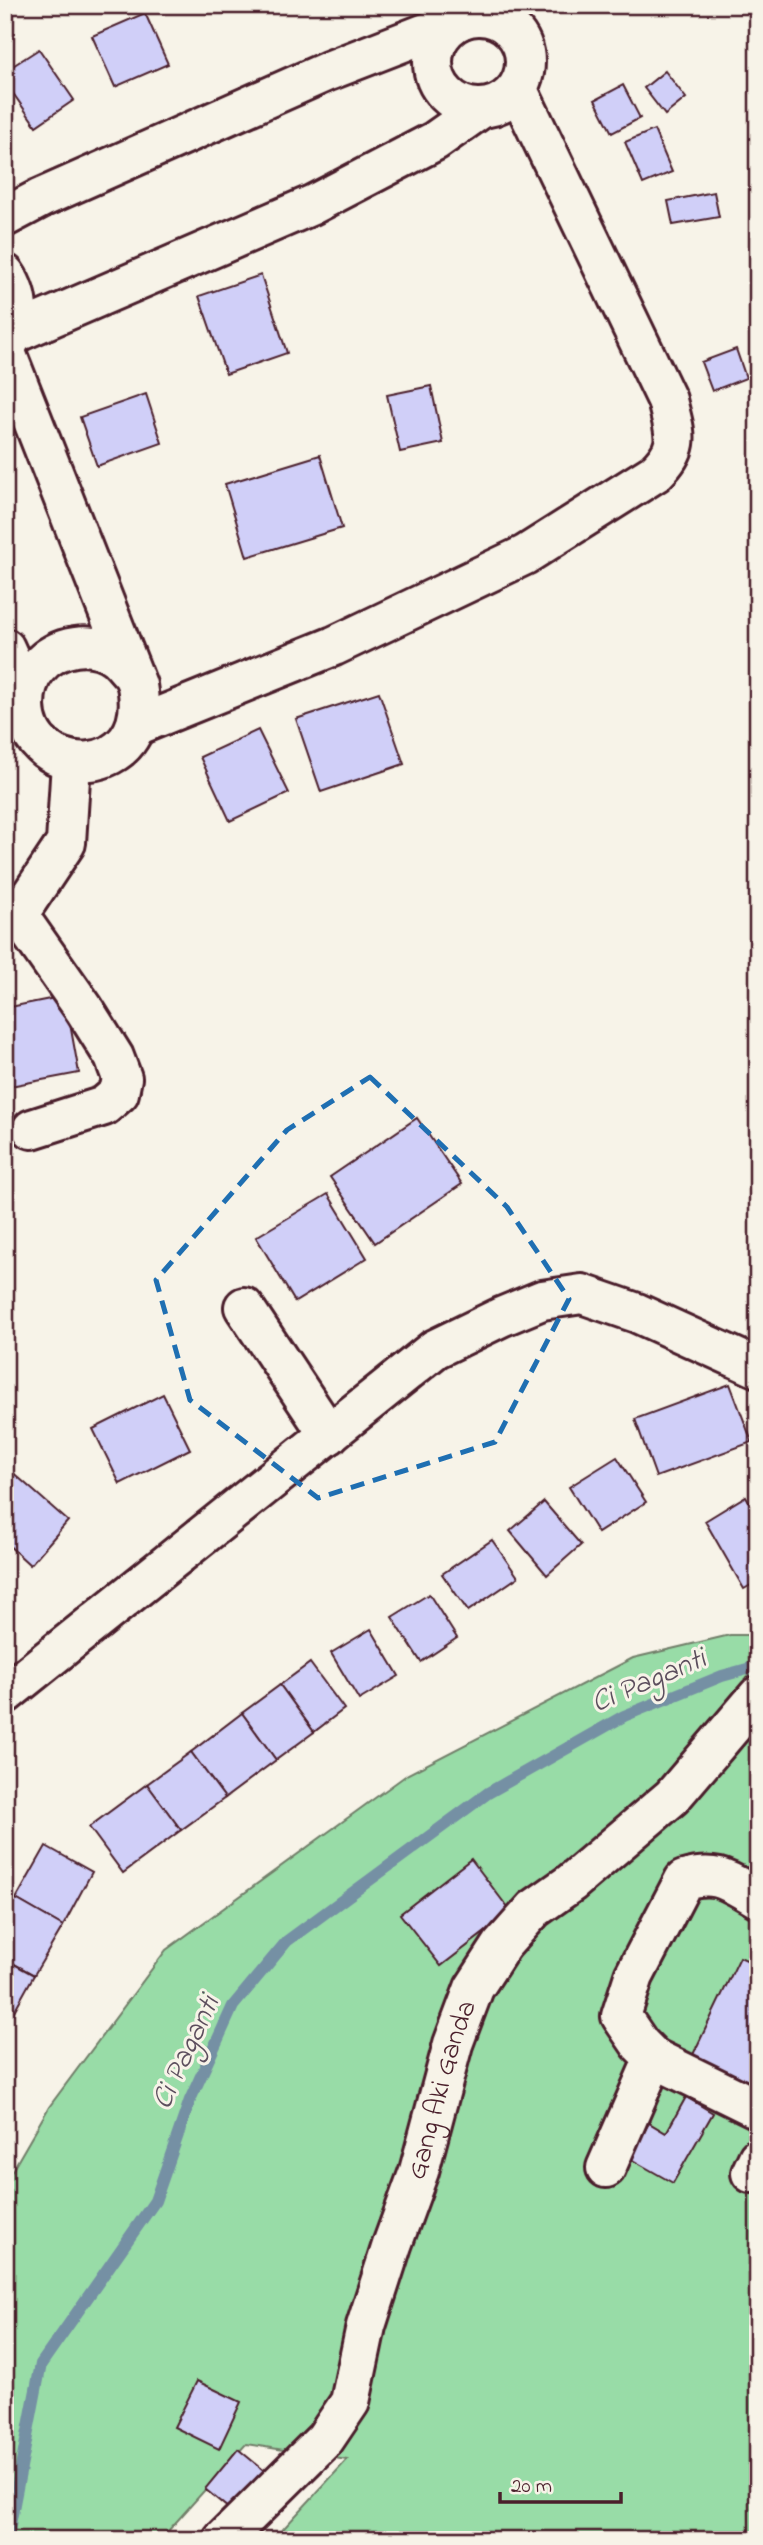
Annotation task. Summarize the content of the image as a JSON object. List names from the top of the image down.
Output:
{
  "streets": {
    "street": ["Gang Aki Ganda"]
  },
  "water": ["Ci Paganti"],
  "scale_bar": "20 m"
}
